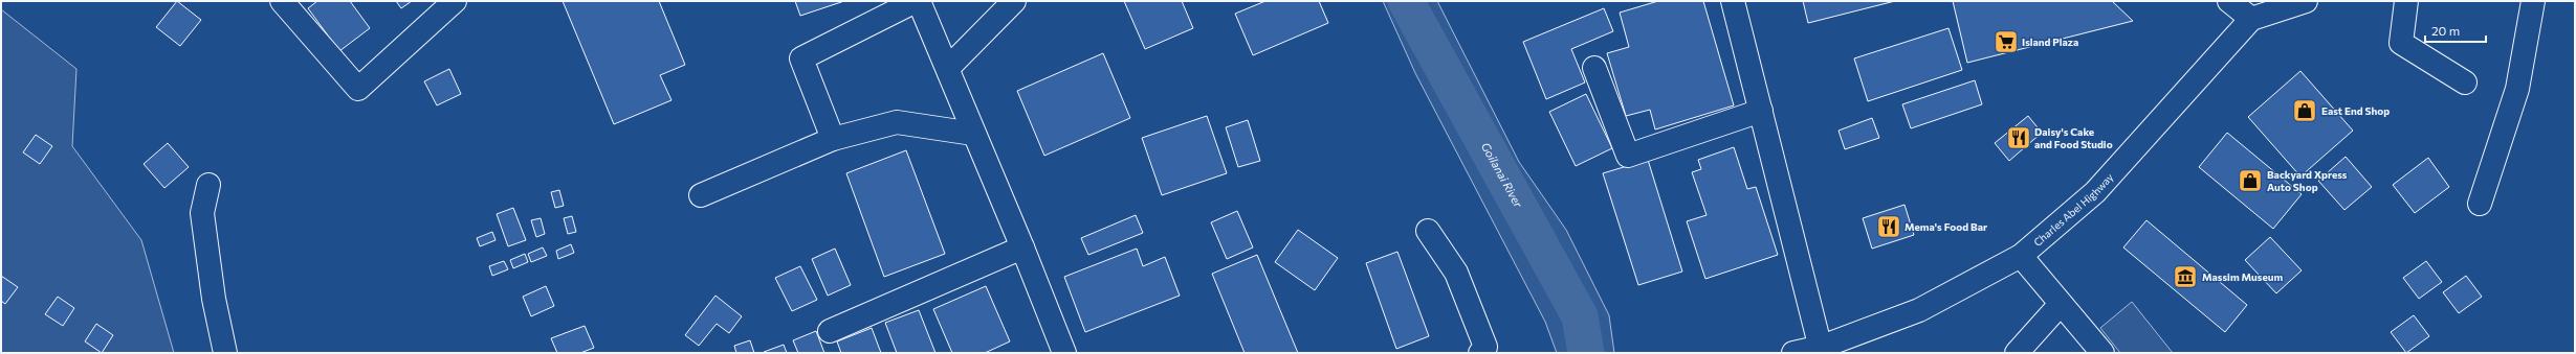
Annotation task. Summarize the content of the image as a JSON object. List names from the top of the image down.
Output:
{
  "streets": {
    "main road": ["Charles Abel Highway"]
  },
  "water": ["Goilanai River"],
  "places": {
    "supermarket": ["Island Plaza"],
    "shop": ["East End Shop", "Backyard Xpress Auto Shop"],
    "restaurant": ["Daisy's Cake and Food Studio", "Mema's Food Bar"],
    "museum": ["Massim Museum"]
  },
  "scale_bar": "20 m"
}
